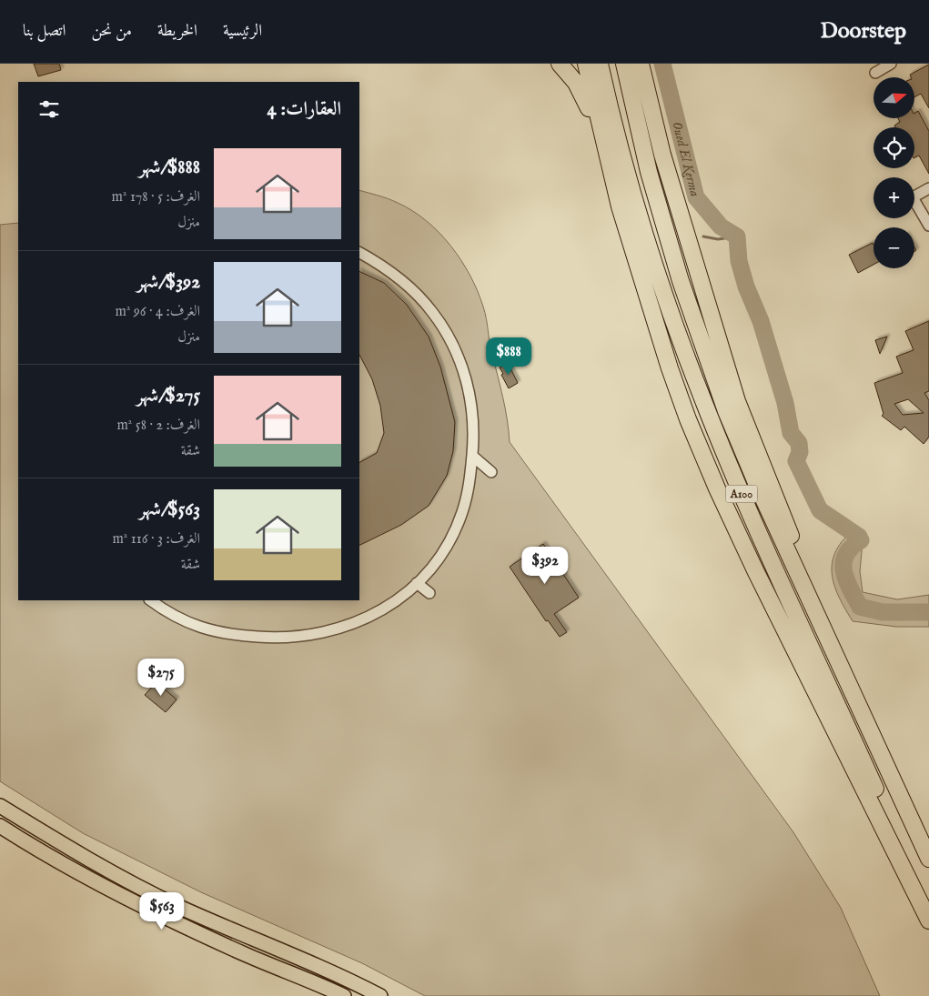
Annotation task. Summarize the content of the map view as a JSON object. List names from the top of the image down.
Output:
{
  "streets": {
    "highway": ["A100"]
  },
  "water": ["Oued El Kerma"],
  "north": "right",
  "page": {
    "header": "Doorstep",
    "nav": [
      "الرئيسية",
      "الخريطة",
      "من نحن",
      "اتصل بنا"
    ],
    "map_buttons": ["+", "−"],
    "heading": "العقارات: 4",
    "list": [
      {
        "name": "$888/شهر",
        "note": "الغرف: 5 · 178 m² · منزل"
      },
      {
        "name": "$392/شهر",
        "note": "الغرف: 4 · 96 m² · منزل"
      },
      {
        "name": "$275/شهر",
        "note": "الغرف: 2 · 58 m² · شقة"
      },
      {
        "name": "$563/شهر",
        "note": "الغرف: 3 · 116 m² · شقة"
      }
    ],
    "price": [
      "$888",
      "$392",
      "$275",
      "$563"
    ]
  }
}
